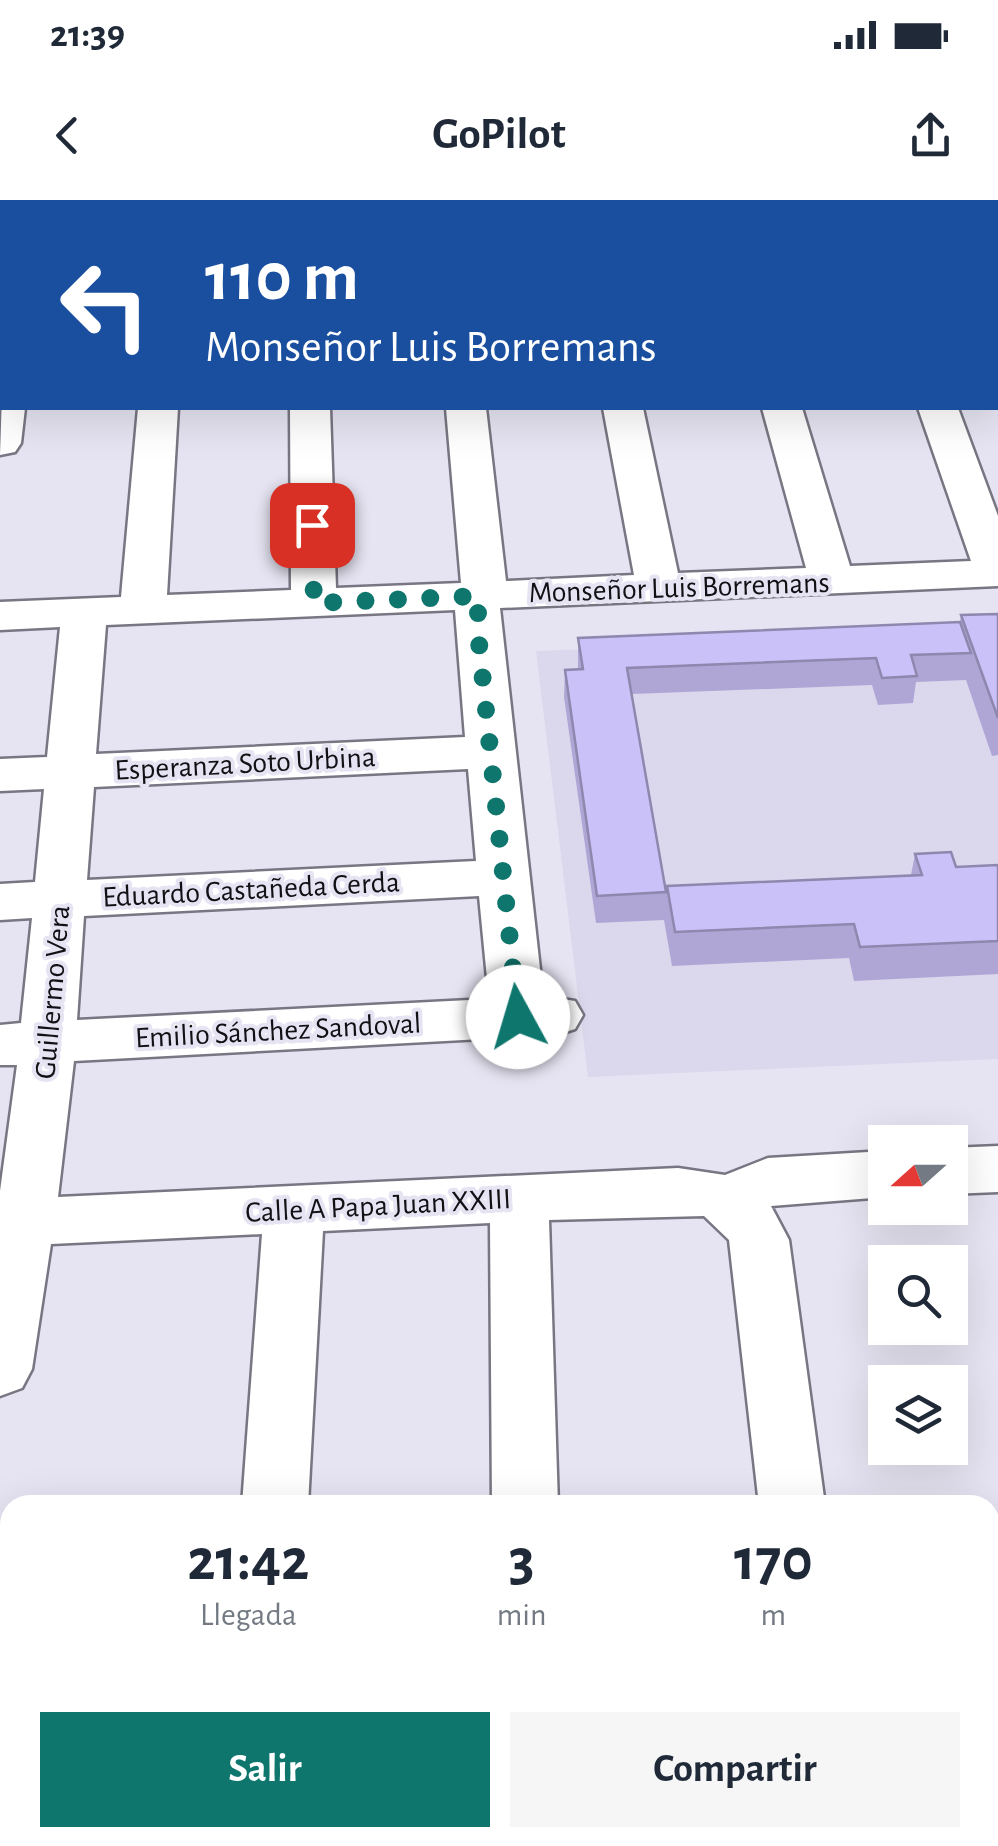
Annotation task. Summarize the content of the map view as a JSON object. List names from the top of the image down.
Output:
{
  "streets": {
    "street": [
      "Monseñor Luis Borremans",
      "Esperanza Soto Urbina",
      "Eduardo Castañeda Cerda",
      "Guillermo Vera",
      "Emilio Sánchez Sandoval",
      "Calle A Papa Juan XXIII"
    ]
  },
  "crossings": [
    ["Monseñor Luis Borremans", "Guillermo Vera"],
    ["Esperanza Soto Urbina", "Guillermo Vera"],
    ["Eduardo Castañeda Cerda", "Guillermo Vera"],
    ["Eduardo Castañeda Cerda", "Emilio Sánchez Sandoval"],
    ["Guillermo Vera", "Emilio Sánchez Sandoval"],
    ["Guillermo Vera", "Calle A Papa Juan XXIII"]
  ],
  "north": "left",
  "page": {
    "status": "21:39",
    "header": "GoPilot",
    "turn": ["110 m", "Monseñor Luis Borremans"],
    "eta": [
      "21:42",
      "Llegada",
      "3",
      "min",
      "170",
      "m"
    ],
    "buttons": ["Salir", "Compartir"]
  }
}
